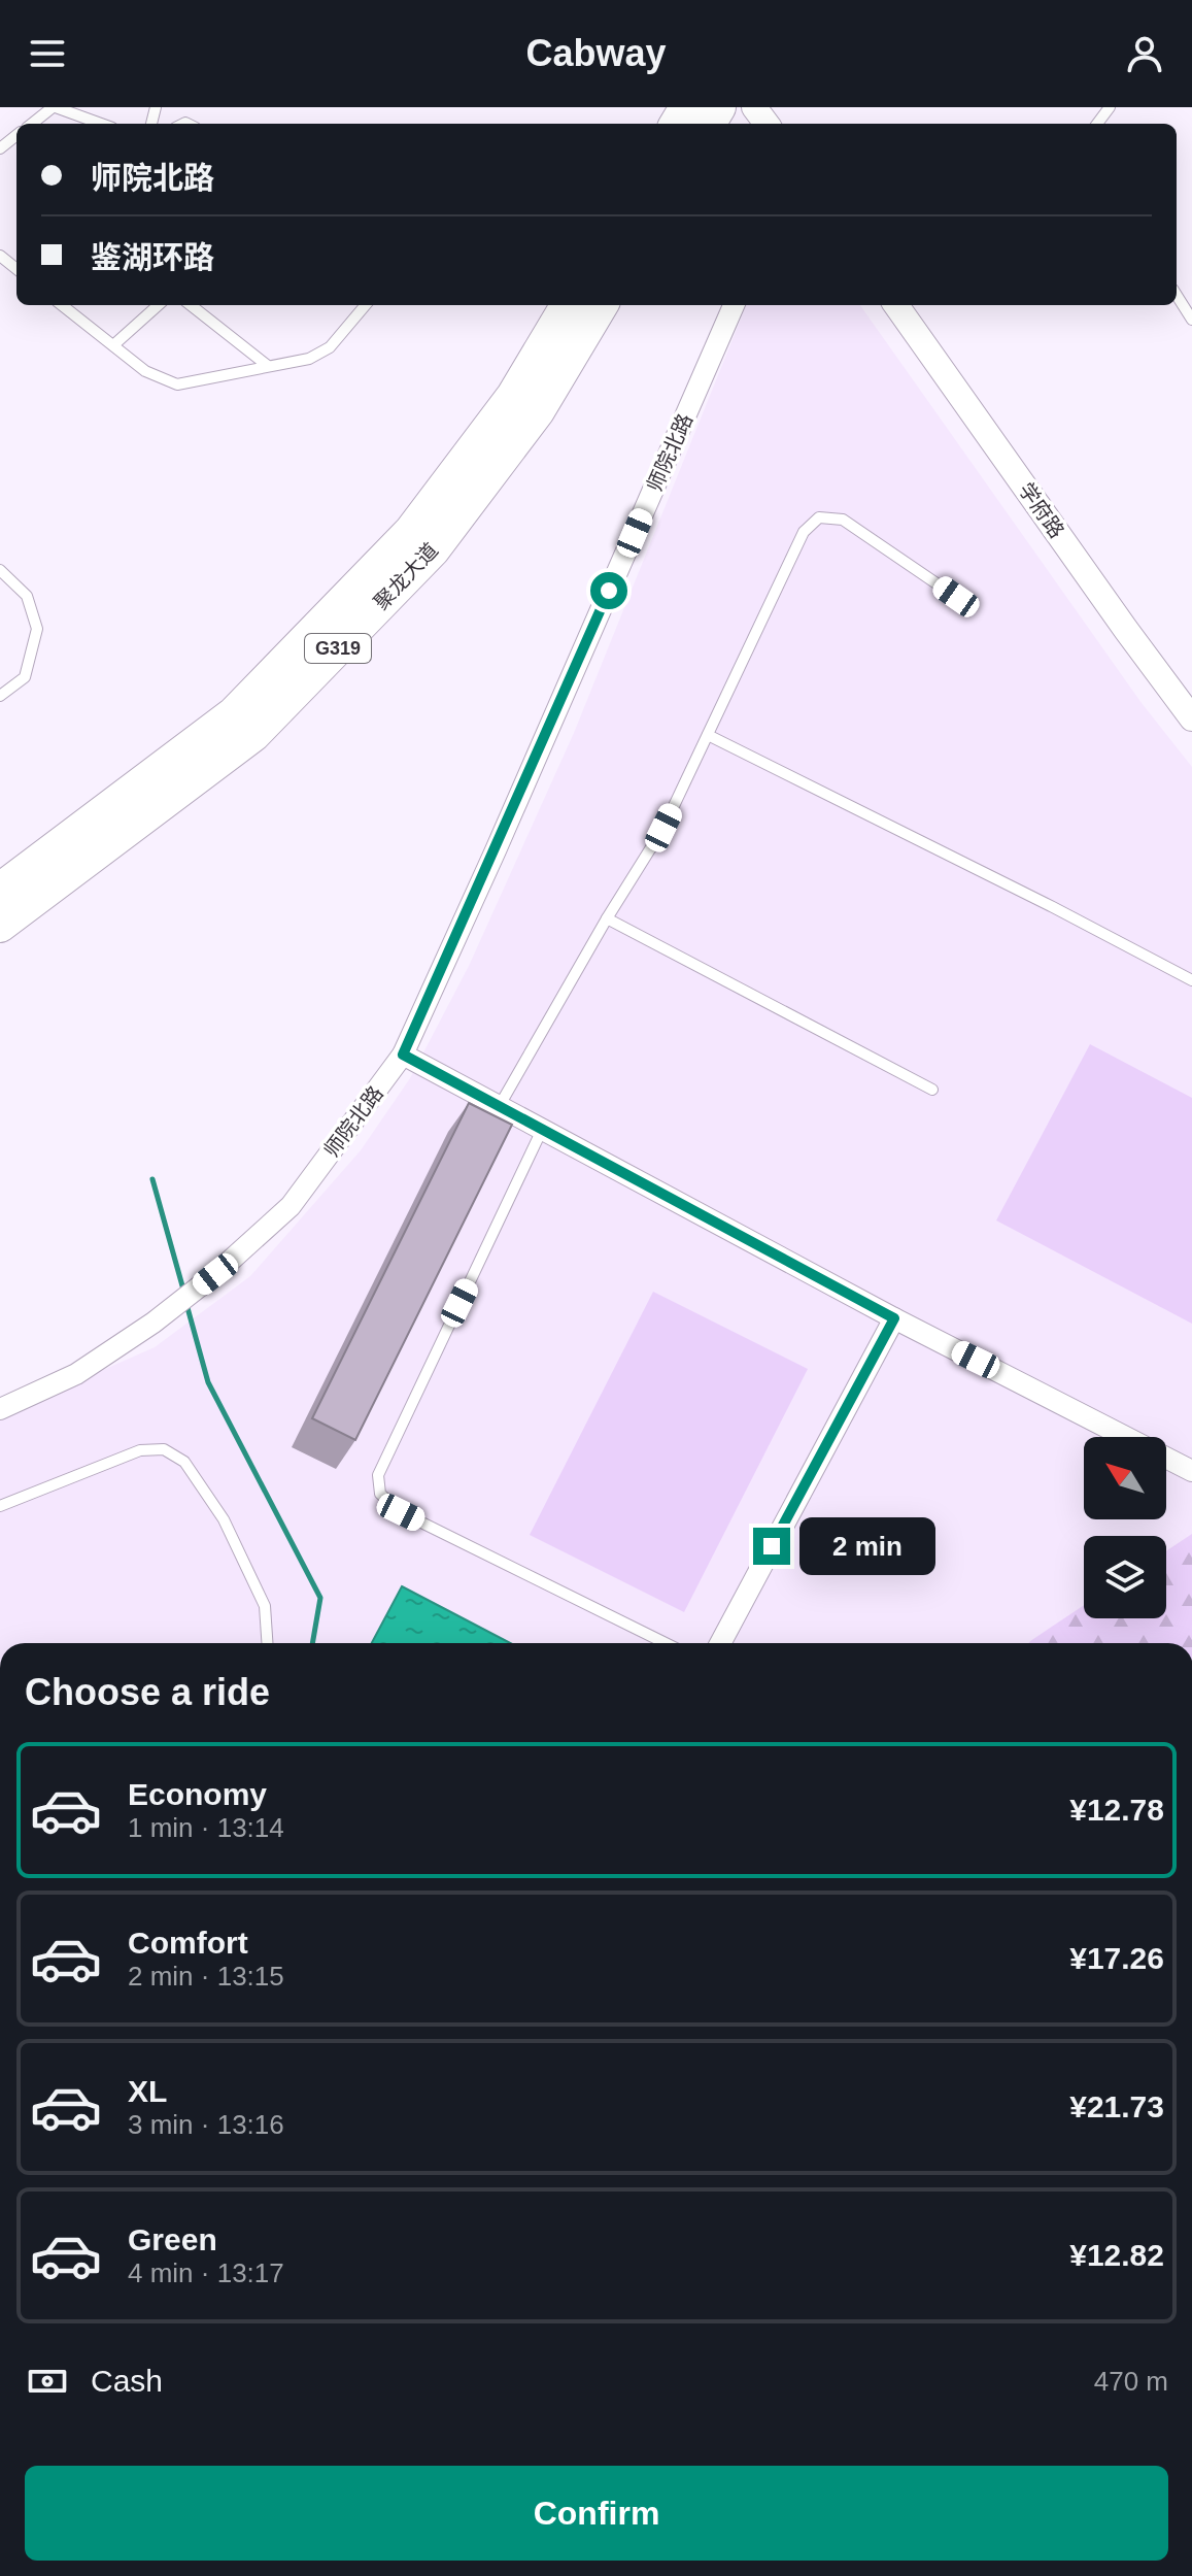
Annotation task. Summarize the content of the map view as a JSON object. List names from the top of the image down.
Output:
{
  "streets": {
    "highway": ["聚龙大道", "G319"],
    "street": ["师院北路", "学府路"]
  },
  "north": "top left",
  "page": {
    "header": "Cabway",
    "banner": ["师院北路", "鉴湖环路"],
    "bubble": "2 min",
    "heading": "Choose a ride",
    "list": [
      {
        "name": "Economy",
        "note": "1 min · 13:14",
        "value": "¥12.78"
      },
      {
        "name": "Comfort",
        "note": "2 min · 13:15",
        "value": "¥17.26"
      },
      {
        "name": "XL",
        "note": "3 min · 13:16",
        "value": "¥21.73"
      },
      {
        "name": "Green",
        "note": "4 min · 13:17",
        "value": "¥12.82"
      }
    ],
    "pay": ["Cash", "470 m"],
    "buttons": "Confirm"
  }
}
